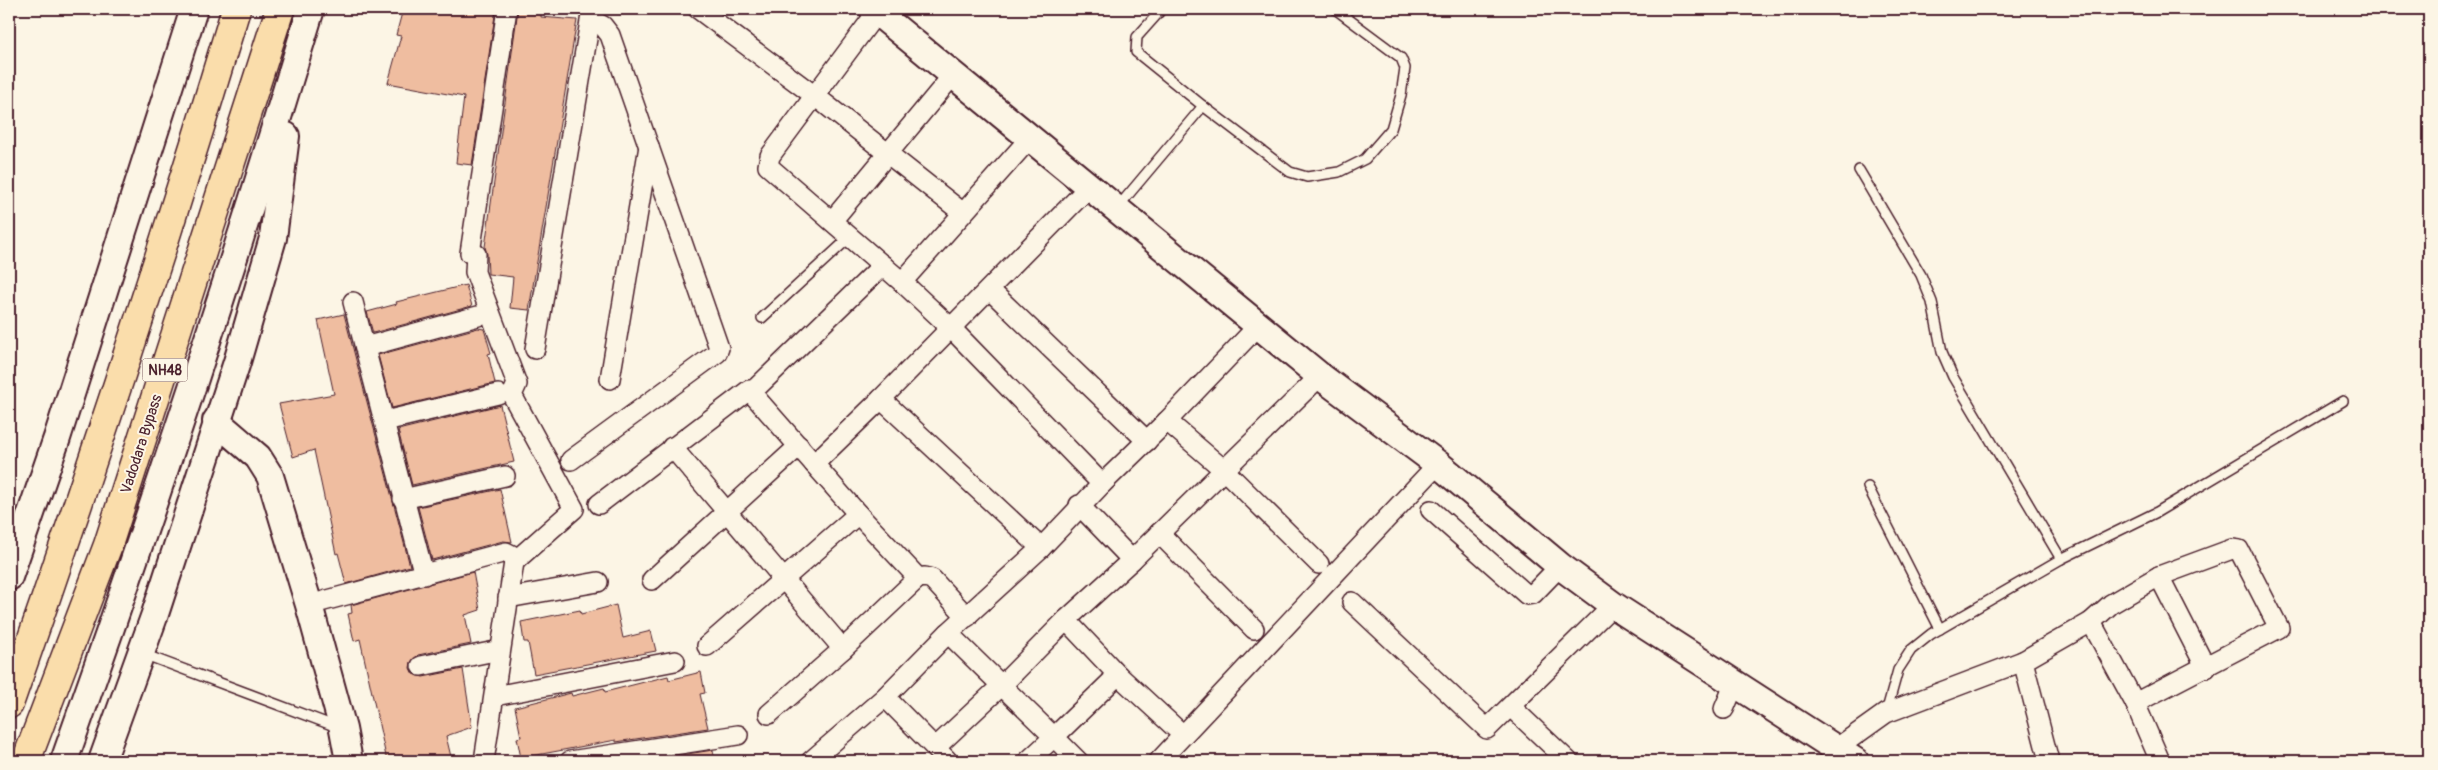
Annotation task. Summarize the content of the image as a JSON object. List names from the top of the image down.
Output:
{
  "streets": {
    "highway": ["NH48", "Vadodara Bypass"]
  }
}
